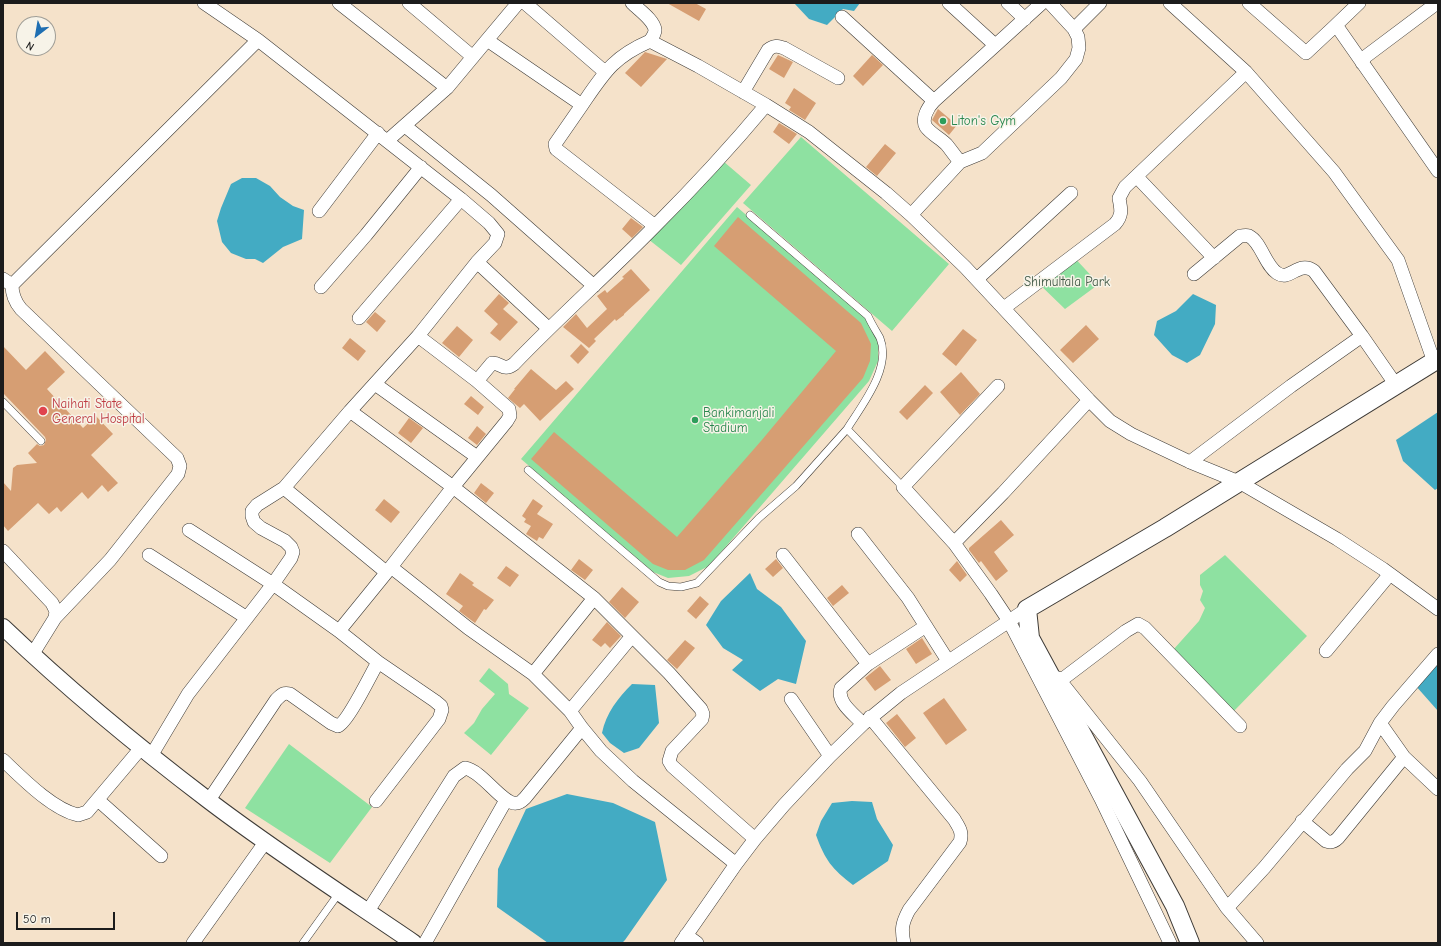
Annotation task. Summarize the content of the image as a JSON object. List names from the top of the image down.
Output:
{
  "parks": ["Shimultala Park"],
  "places": ["Liton's Gym", "Naihati State General Hospital", "Bankimanjali Stadium"],
  "scale_bar": "50 m",
  "north": "bottom left"
}
